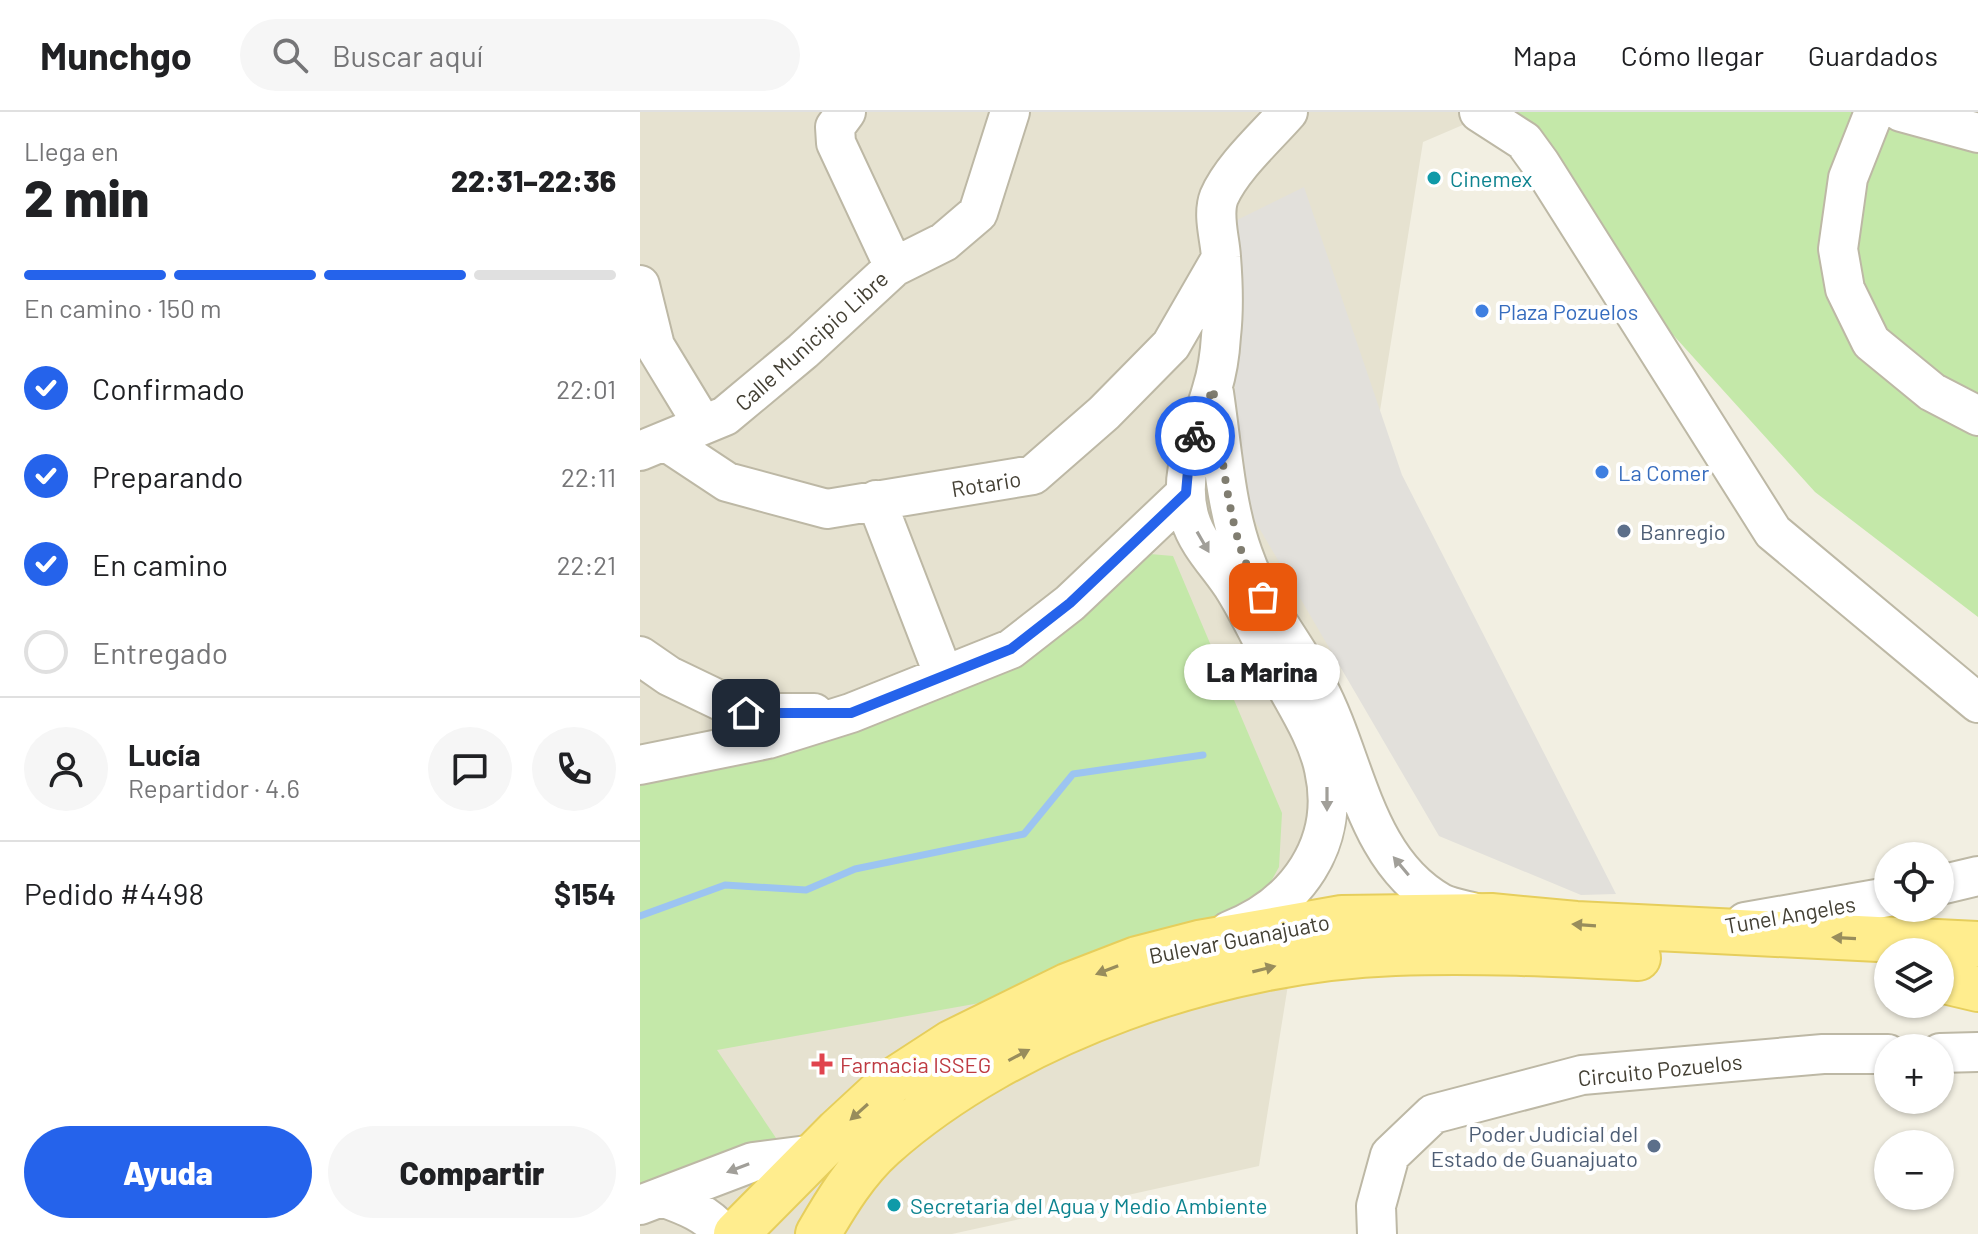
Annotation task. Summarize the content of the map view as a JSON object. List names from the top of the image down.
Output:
{
  "streets": {
    "main road": ["Bulevar Guanajuato"],
    "street": [
      "Calle Municipio Libre",
      "Rotario",
      "Tunel Angeles",
      "Circuito Pozuelos"
    ]
  },
  "crossings": [
    ["Calle Municipio Libre", "Rotario"],
    ["Tunel Angeles", "Bulevar Guanajuato"]
  ],
  "places": {
    "other": [
      "Cinemex",
      "Plaza Pozuelos",
      "La Comer",
      "Banregio",
      "La Marina",
      "Poder Judicial del Estado de Guanajuato",
      "Secretaria del Agua y Medio Ambiente"
    ],
    "health": ["Farmacia ISSEG"]
  },
  "page": {
    "header": "Munchgo",
    "search": "Buscar aquí",
    "nav": ["Mapa", "Cómo llegar", "Guardados"],
    "heading": ["2 min", "Llega en", "22:31–22:36"],
    "panel": [
      "Lucía",
      "Repartidor · 4.6",
      "Pedido #4498",
      "$154"
    ],
    "bar": "En camino · 150 m",
    "list": [
      ["Confirmado", "22:01"],
      ["Preparando", "22:11"],
      ["En camino", "22:21"],
      "Entregado"
    ],
    "bubble": "La Marina",
    "map_buttons": ["+", "−"],
    "buttons": ["Ayuda", "Compartir"]
  }
}
